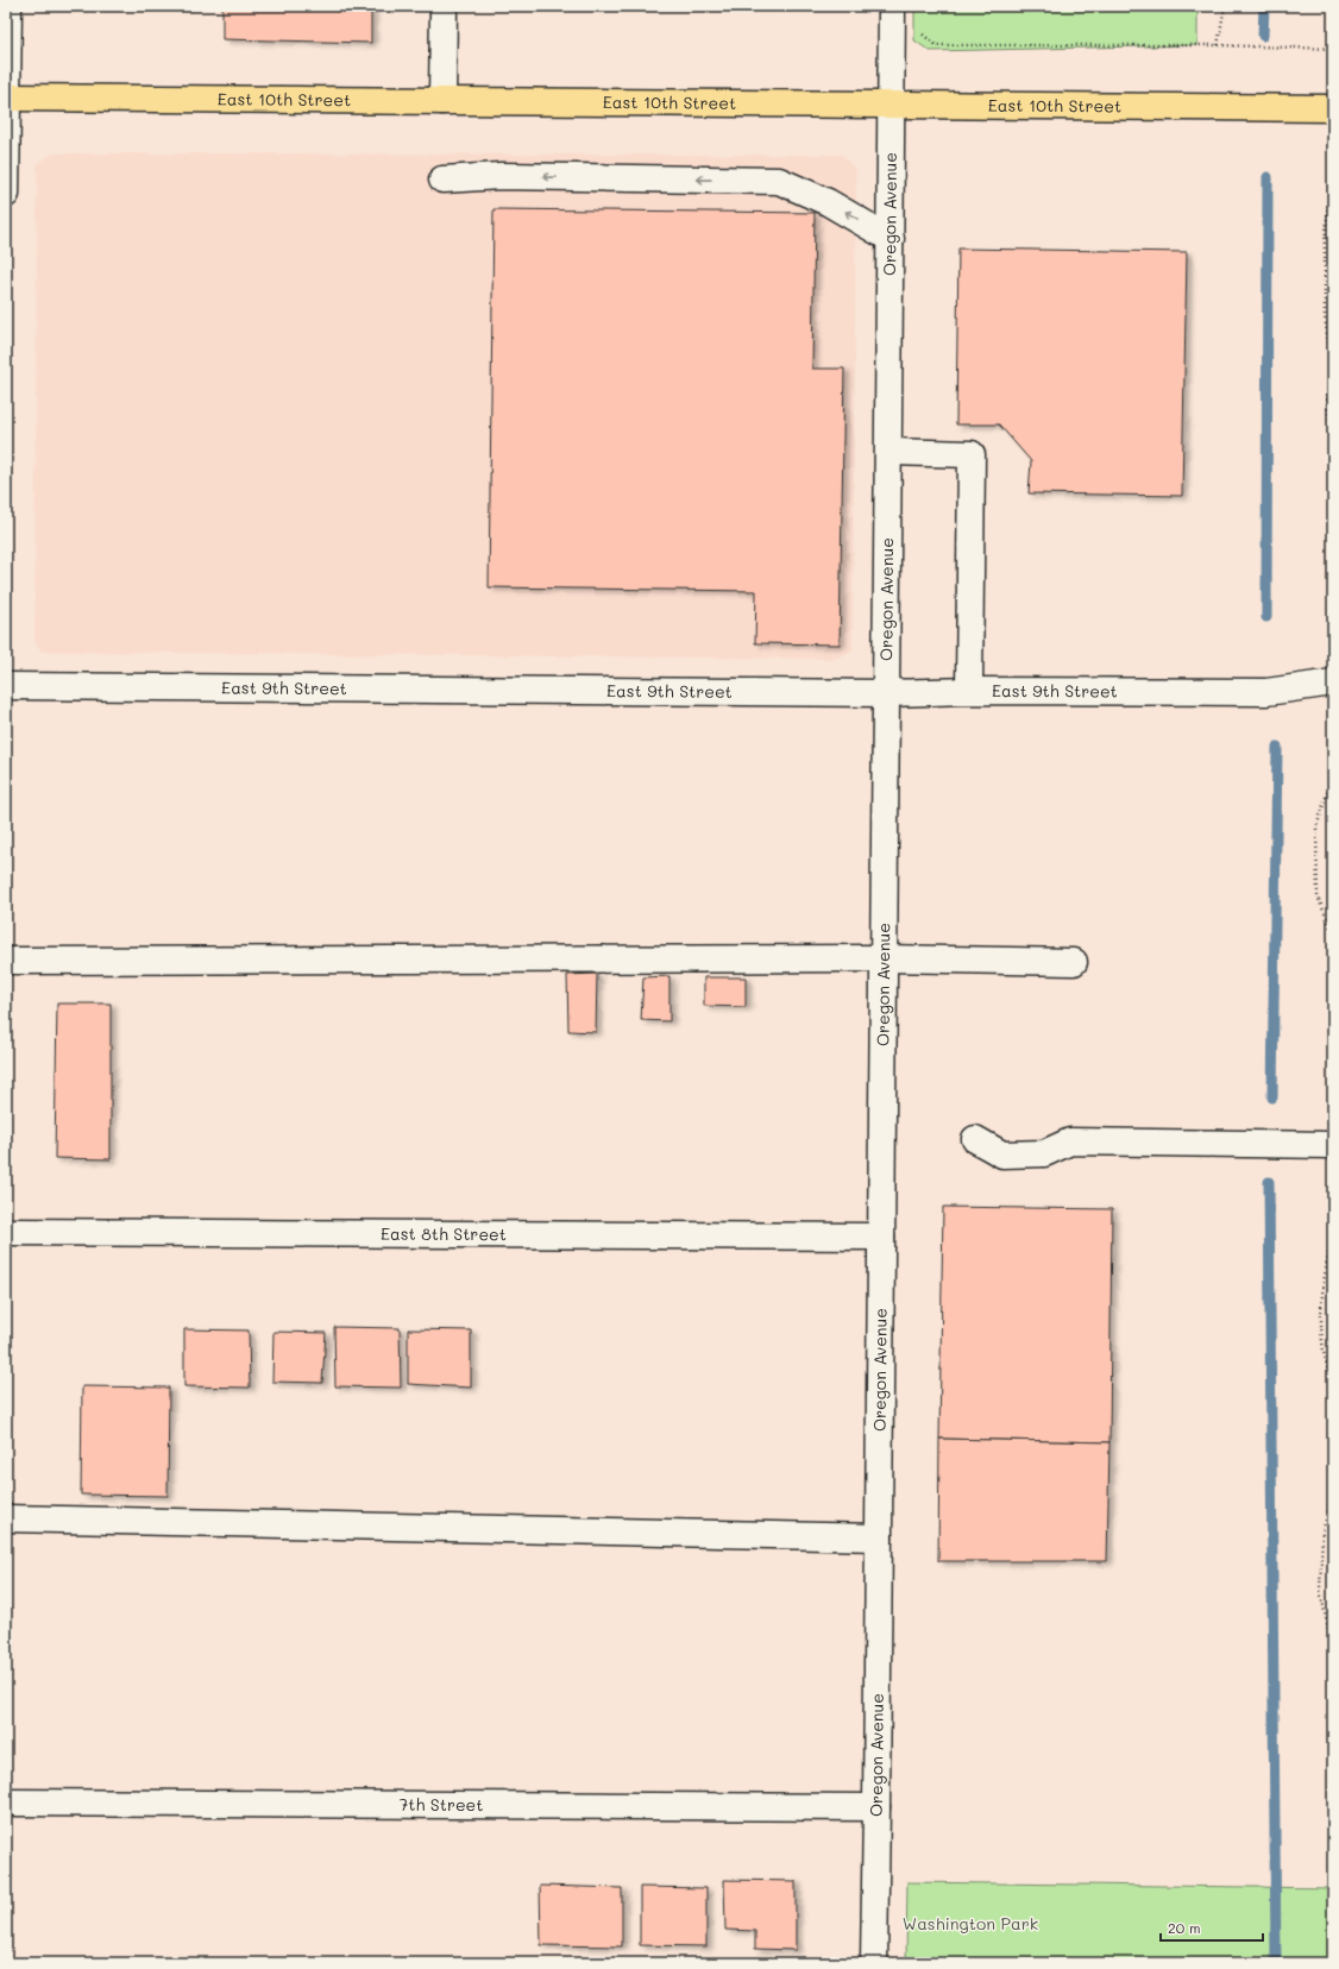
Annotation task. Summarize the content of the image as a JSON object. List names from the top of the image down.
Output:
{
  "streets": {
    "main road": ["East 10th Street"],
    "street": [
      "Oregon Avenue",
      "East 9th Street",
      "East 8th Street",
      "7th Street"
    ]
  },
  "crossings": [
    ["East 10th Street", "Oregon Avenue"],
    ["Oregon Avenue", "East 9th Street"],
    ["Oregon Avenue", "East 8th Street"],
    ["Oregon Avenue", "7th Street"]
  ],
  "parks": ["Washington Park"],
  "scale_bar": "20 m"
}
